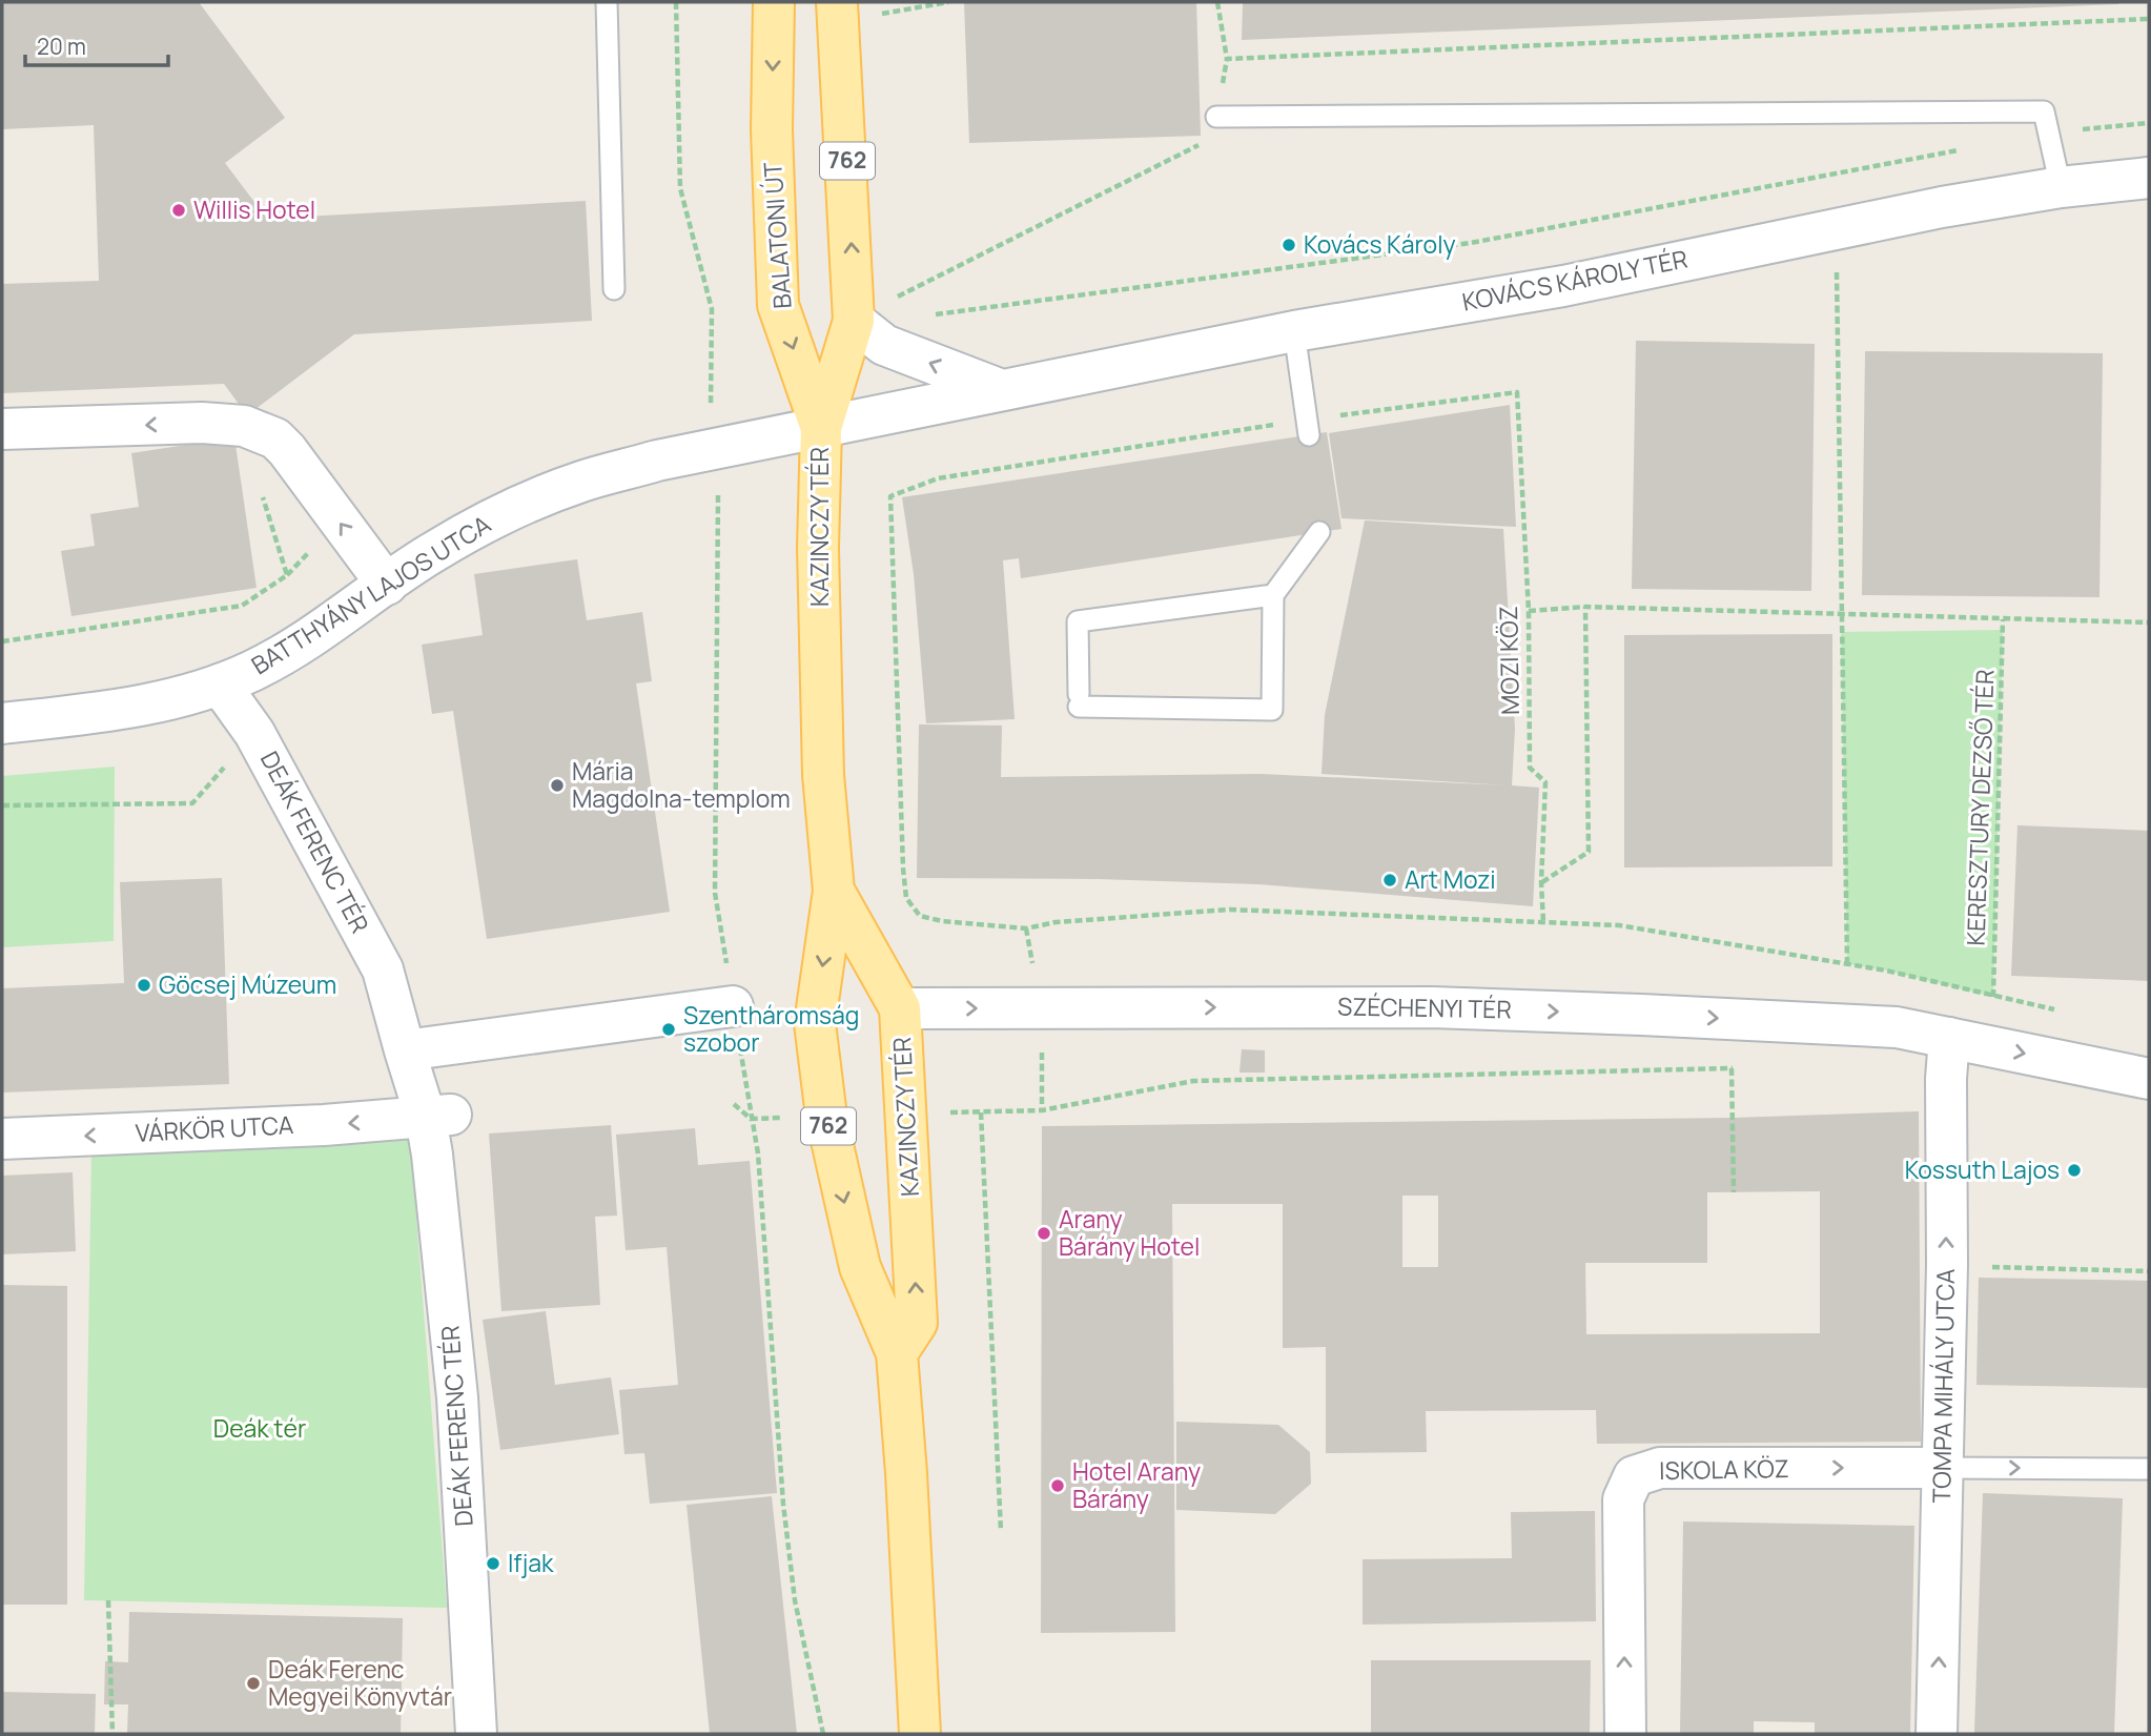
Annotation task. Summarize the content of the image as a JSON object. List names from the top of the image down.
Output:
{
  "streets": {
    "main road": ["762", "BALATONI ÚT", "KAZINCZY TÉR"],
    "street": [
      "KOVÁCS KÁROLY TÉR",
      "BATTHYÁNY LAJOS UTCA",
      "DEÁK FERENC TÉR",
      "SZÉCHENYI TÉR",
      "VÁRKÖR UTCA",
      "TOMPA MIHÁLY UTCA",
      "ISKOLA KÖZ"
    ],
    "path": ["MOZI KÖZ", "KERESZTURY DEZSŐ TÉR"]
  },
  "crossings": [
    ["762", "BALATONI ÚT"],
    ["762", "KOVÁCS KÁROLY TÉR"],
    ["762", "KAZINCZY TÉR"],
    ["762", "BATTHYÁNY LAJOS UTCA"],
    ["BALATONI ÚT", "KOVÁCS KÁROLY TÉR"],
    ["BALATONI ÚT", "KAZINCZY TÉR"],
    ["BALATONI ÚT", "BATTHYÁNY LAJOS UTCA"],
    ["KOVÁCS KÁROLY TÉR", "KAZINCZY TÉR"],
    ["KOVÁCS KÁROLY TÉR", "BATTHYÁNY LAJOS UTCA"],
    ["KAZINCZY TÉR", "BATTHYÁNY LAJOS UTCA"],
    ["KAZINCZY TÉR", "SZÉCHENYI TÉR"],
    ["BATTHYÁNY LAJOS UTCA", "DEÁK FERENC TÉR"],
    ["DEÁK FERENC TÉR", "VÁRKÖR UTCA"],
    ["SZÉCHENYI TÉR", "TOMPA MIHÁLY UTCA"],
    ["TOMPA MIHÁLY UTCA", "ISKOLA KÖZ"]
  ],
  "one_way": ["SZÉCHENYI TÉR", "VÁRKÖR UTCA", "TOMPA MIHÁLY UTCA"],
  "parks": ["Deák tér"],
  "places": [
    "Willis Hotel",
    "Kovács Károly",
    "Mária Magdolna-templom",
    "Art Mozi",
    "Göcsej Múzeum",
    "Szentháromság szobor",
    "Kossuth Lajos",
    "Arany Bárány Hotel",
    "Hotel Arany Bárány",
    "Ifjak",
    "Deák Ferenc Megyei Könyvtár"
  ],
  "scale_bar": "20 m"
}
